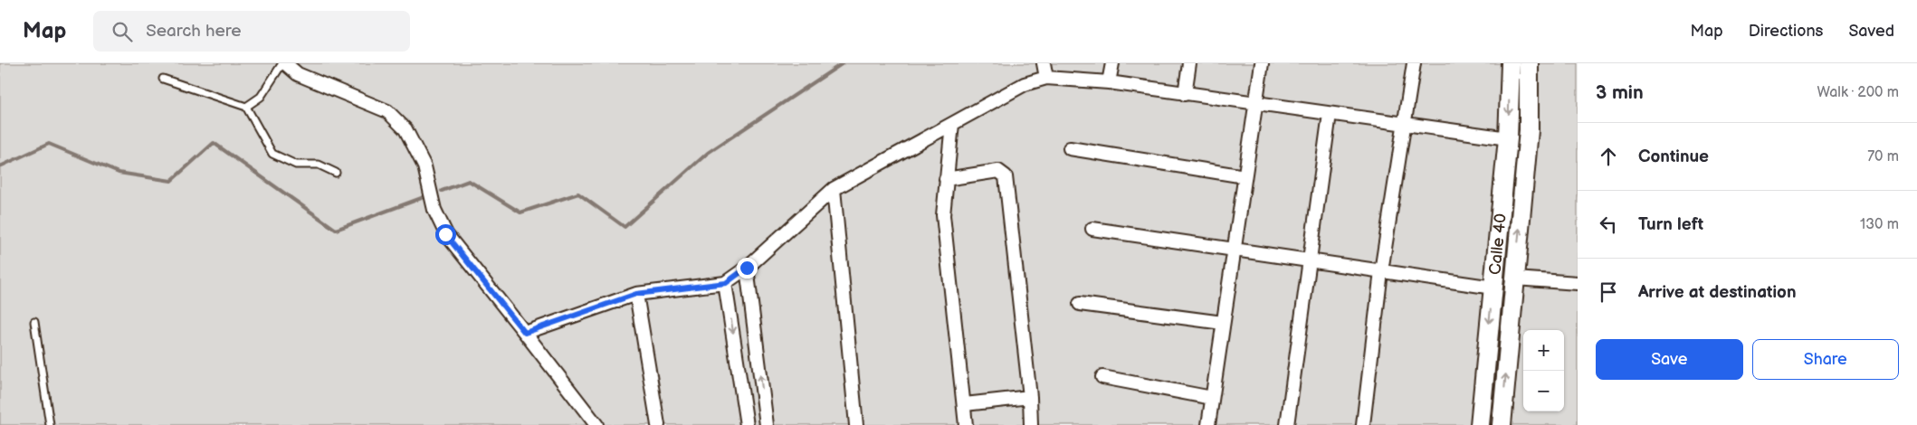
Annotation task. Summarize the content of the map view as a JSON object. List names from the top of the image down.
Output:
{
  "streets": {
    "main road": ["Calle 40"]
  },
  "page": {
    "header": "Map",
    "search": "Search here",
    "nav": ["Map", "Directions", "Saved"],
    "heading": ["3 min", "Walk · 200 m"],
    "list": [
      ["Continue", "70 m"],
      ["Turn left", "130 m"],
      "Arrive at destination"
    ],
    "buttons": ["Save", "Share"],
    "map_buttons": ["+", "−"]
  }
}
